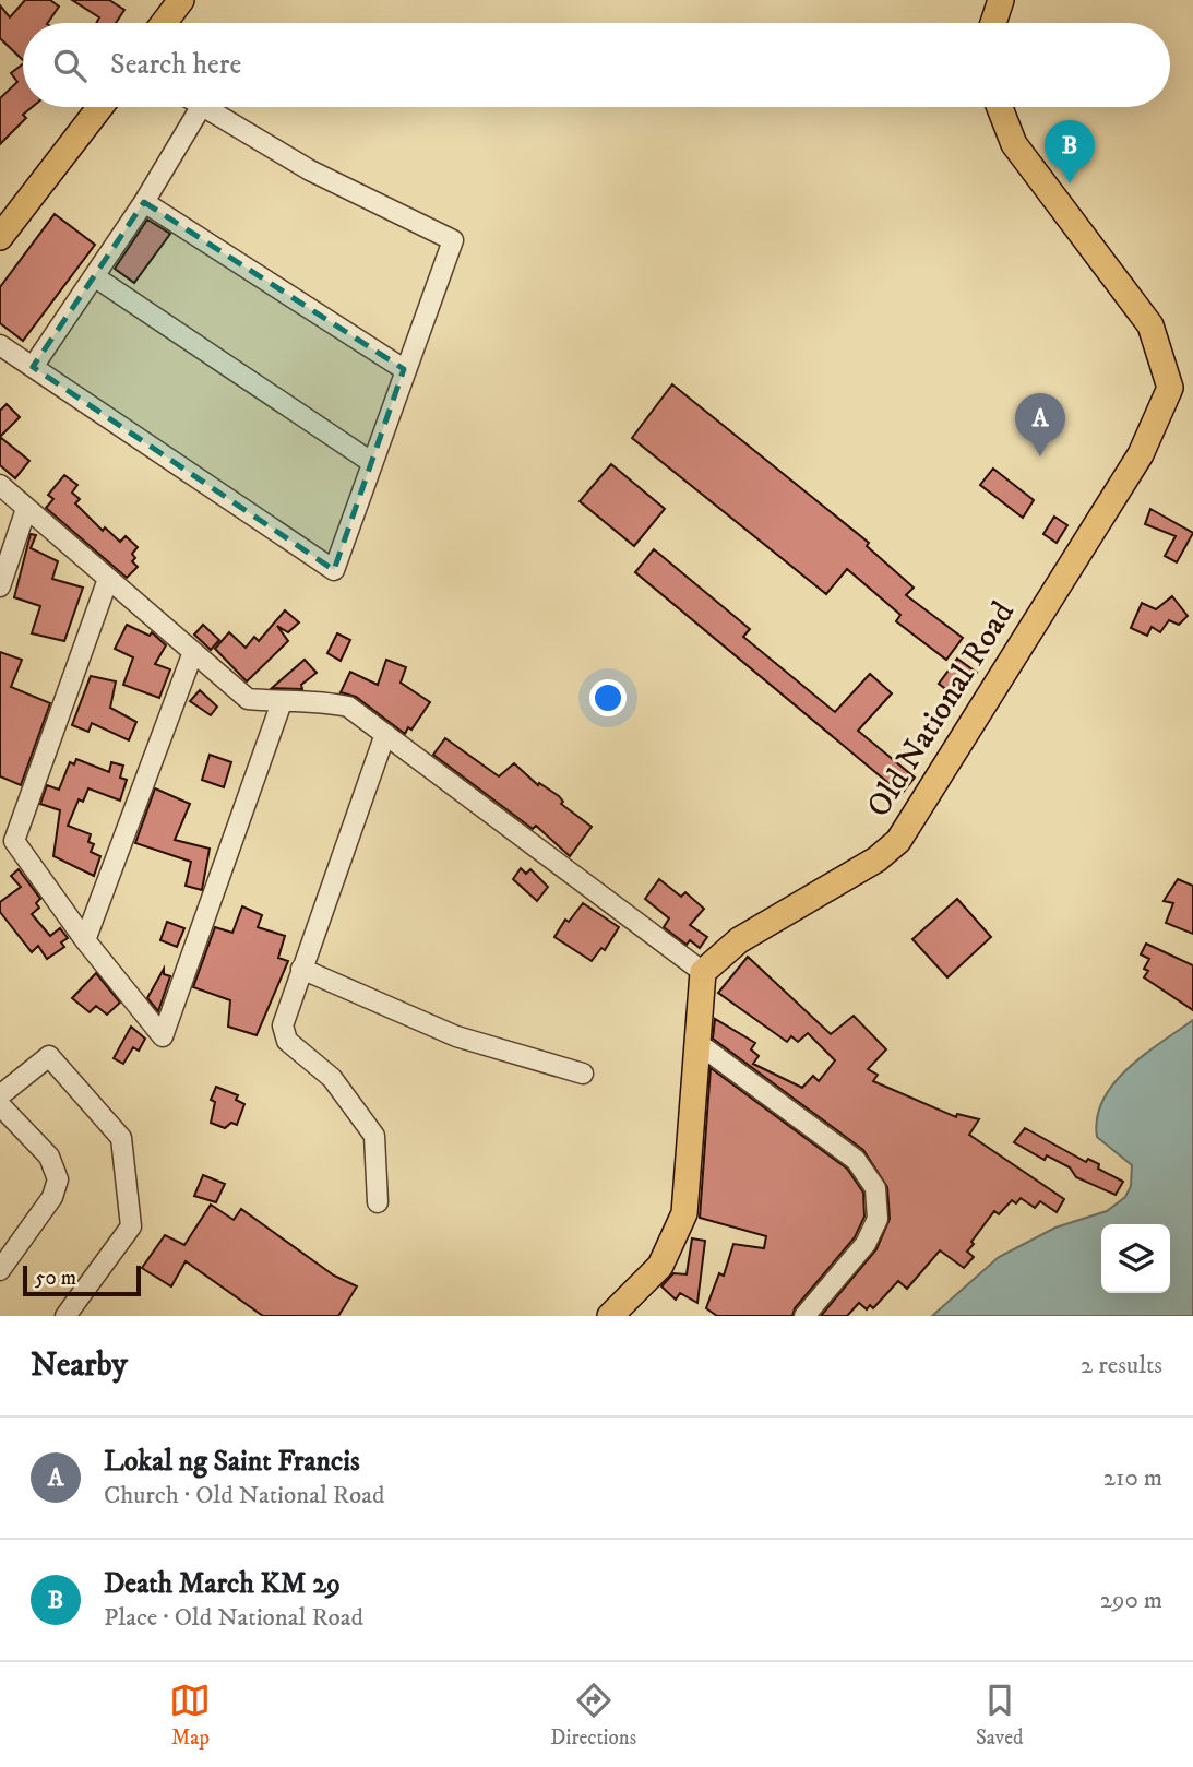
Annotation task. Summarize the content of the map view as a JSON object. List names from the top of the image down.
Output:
{
  "streets": {
    "main road": ["Old National Road"]
  },
  "scale_bar": "50 m",
  "page": {
    "search": "Search here",
    "pins": ["B", "A"],
    "scale": "50 m",
    "heading": ["Nearby", "2 results"],
    "list": [
      {
        "mark": "A",
        "name": "Lokal ng Saint Francis",
        "note": "Church · Old National Road",
        "value": "210 m"
      },
      {
        "mark": "B",
        "name": "Death March KM 29",
        "note": "Place · Old National Road",
        "value": "290 m"
      }
    ],
    "nav": ["Map", "Directions", "Saved"]
  }
}
